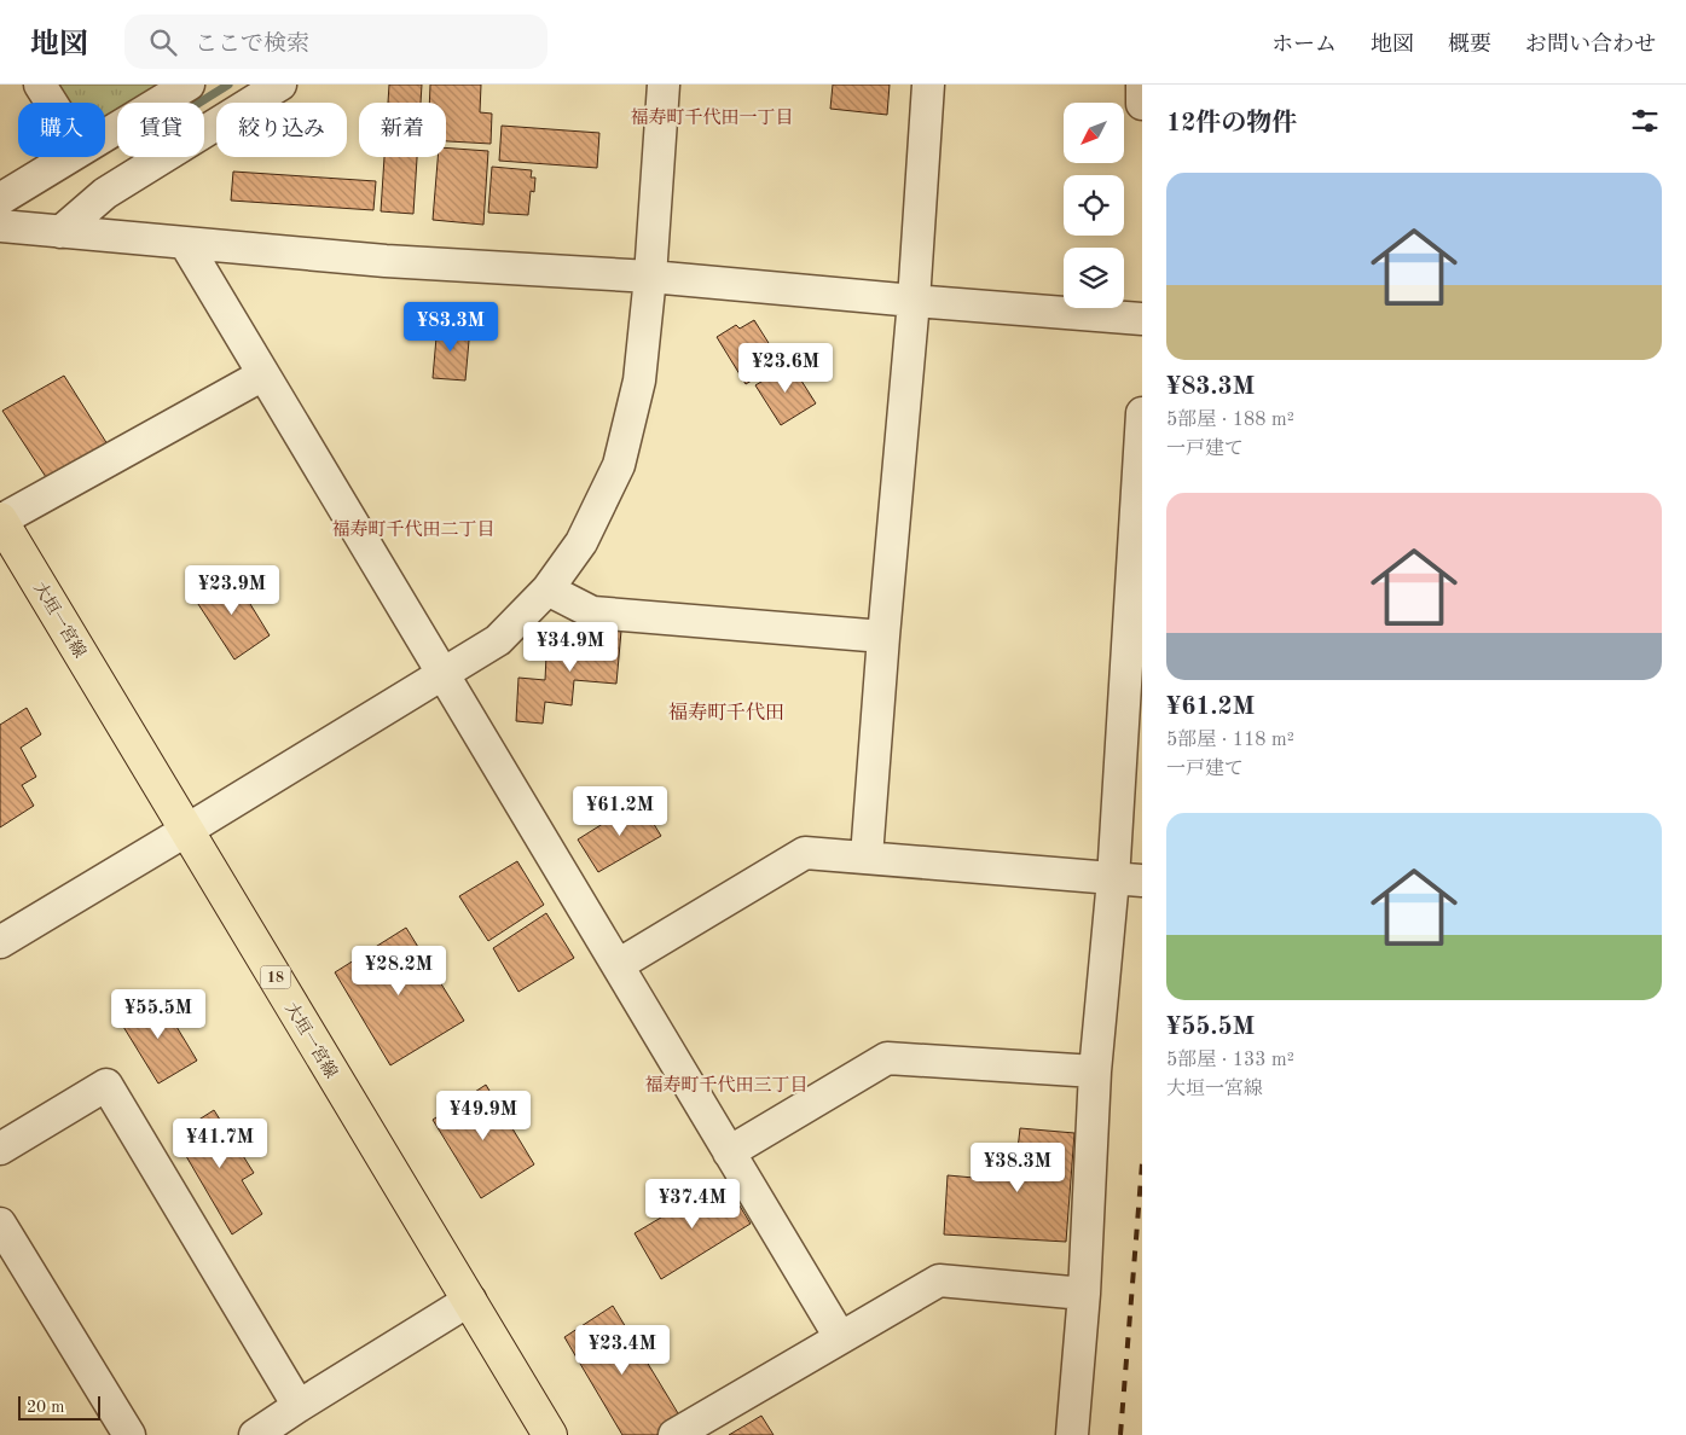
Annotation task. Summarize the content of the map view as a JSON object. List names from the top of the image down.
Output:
{
  "streets": {
    "main road": ["大垣一宮線", "18"]
  },
  "districts": [
    "福寿町千代田一丁目",
    "福寿町千代田二丁目",
    "福寿町千代田",
    "福寿町千代田三丁目"
  ],
  "scale_bar": "20 m",
  "north": "bottom left",
  "page": {
    "header": "地図",
    "search": "ここで検索",
    "nav": [
      "ホーム",
      "地図",
      "概要",
      "お問い合わせ"
    ],
    "heading": "12件の物件",
    "chip": [
      "購入",
      "賃貸",
      "絞り込み",
      "新着"
    ],
    "list": [
      {
        "name": "¥83.3M",
        "note": "5部屋 · 188 m² · 一戸建て"
      },
      {
        "name": "¥61.2M",
        "note": "5部屋 · 118 m² · 一戸建て"
      },
      {
        "name": "¥55.5M",
        "note": "5部屋 · 133 m² · 大垣一宮線"
      }
    ],
    "price": [
      "¥83.3M",
      "¥23.6M",
      "¥23.9M",
      "¥34.9M",
      "¥61.2M",
      "¥28.2M",
      "¥55.5M",
      "¥49.9M",
      "¥41.7M",
      "¥38.3M",
      "¥37.4M",
      "¥23.4M"
    ],
    "scale": "20 m"
  }
}
